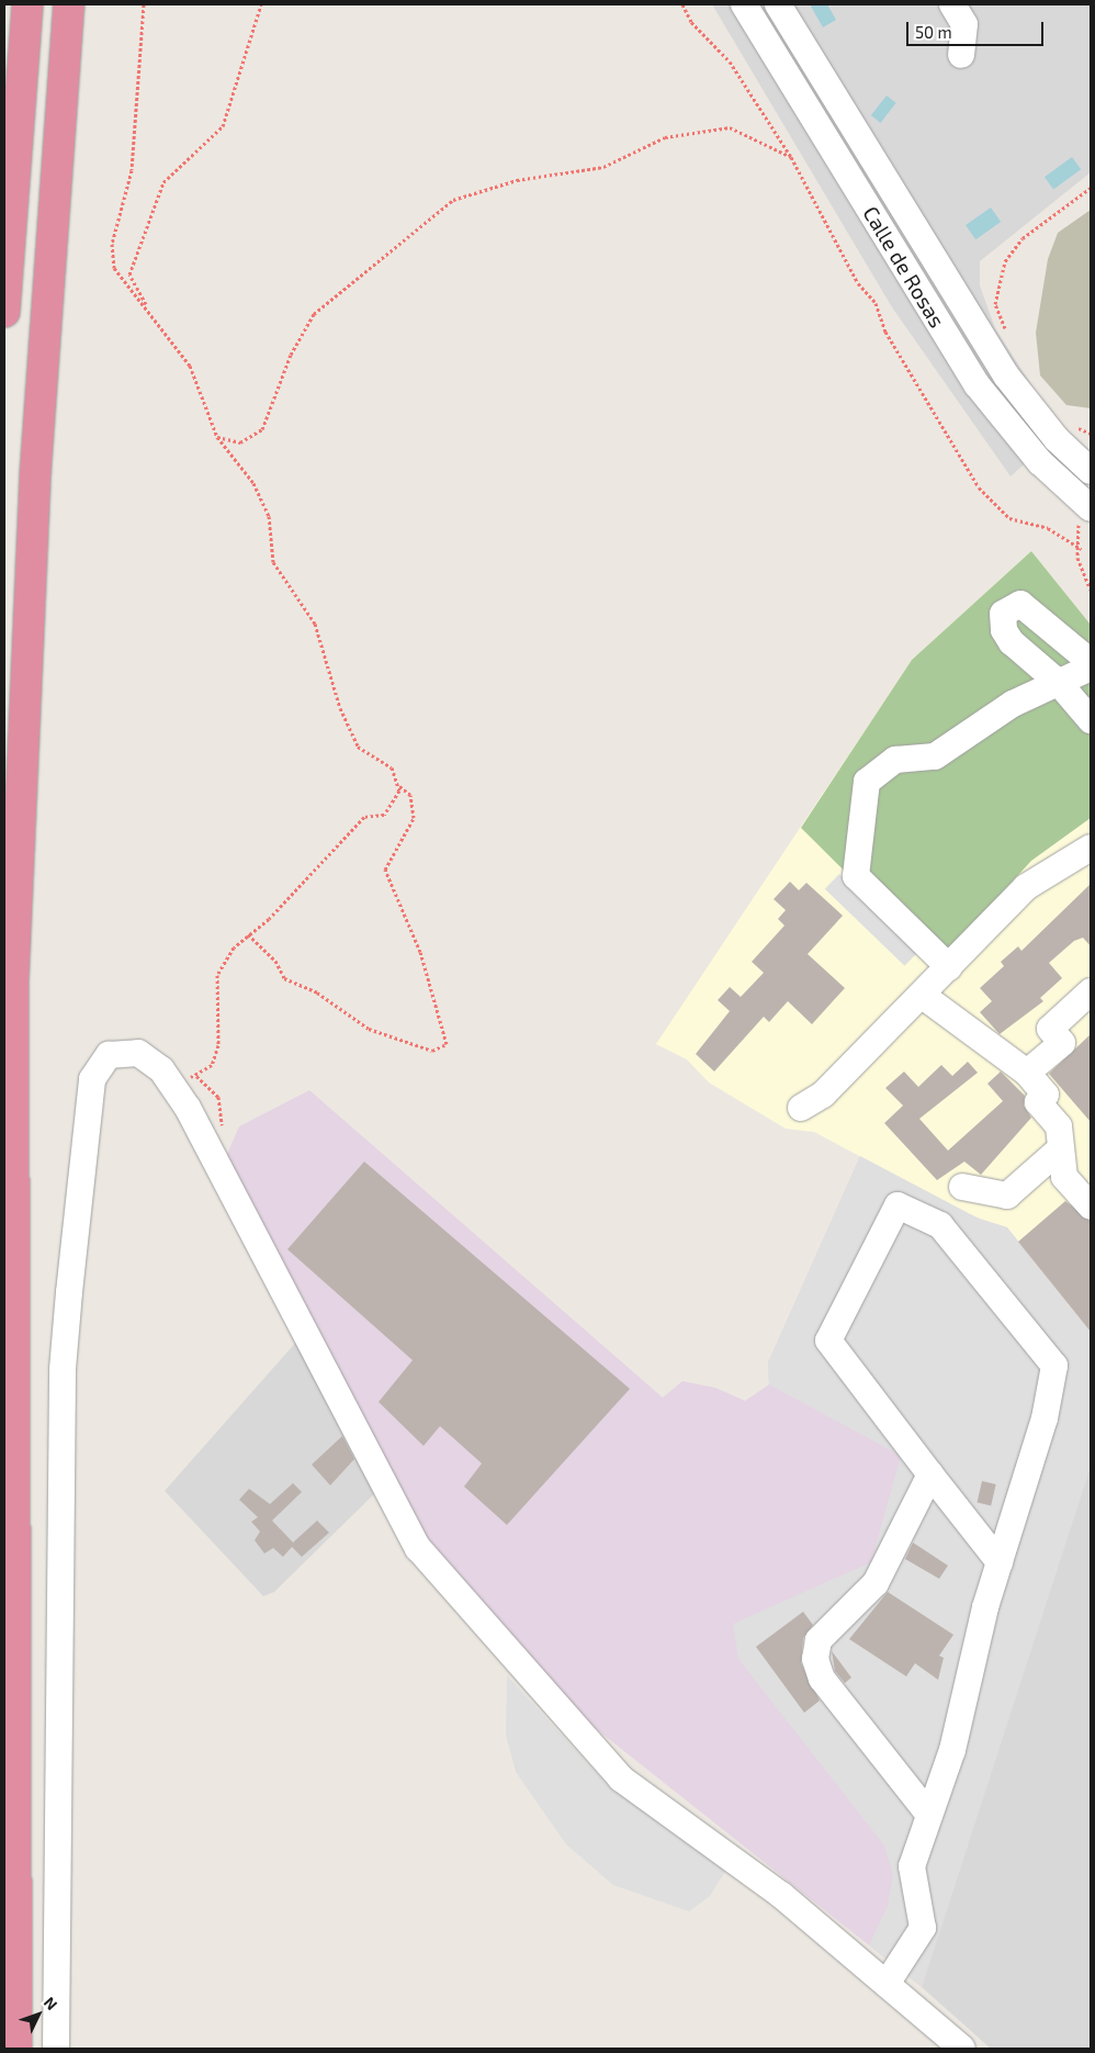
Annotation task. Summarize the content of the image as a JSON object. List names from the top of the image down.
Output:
{
  "streets": {
    "street": ["Calle de Rosas"]
  },
  "scale_bar": "50 m",
  "north": "top right"
}
